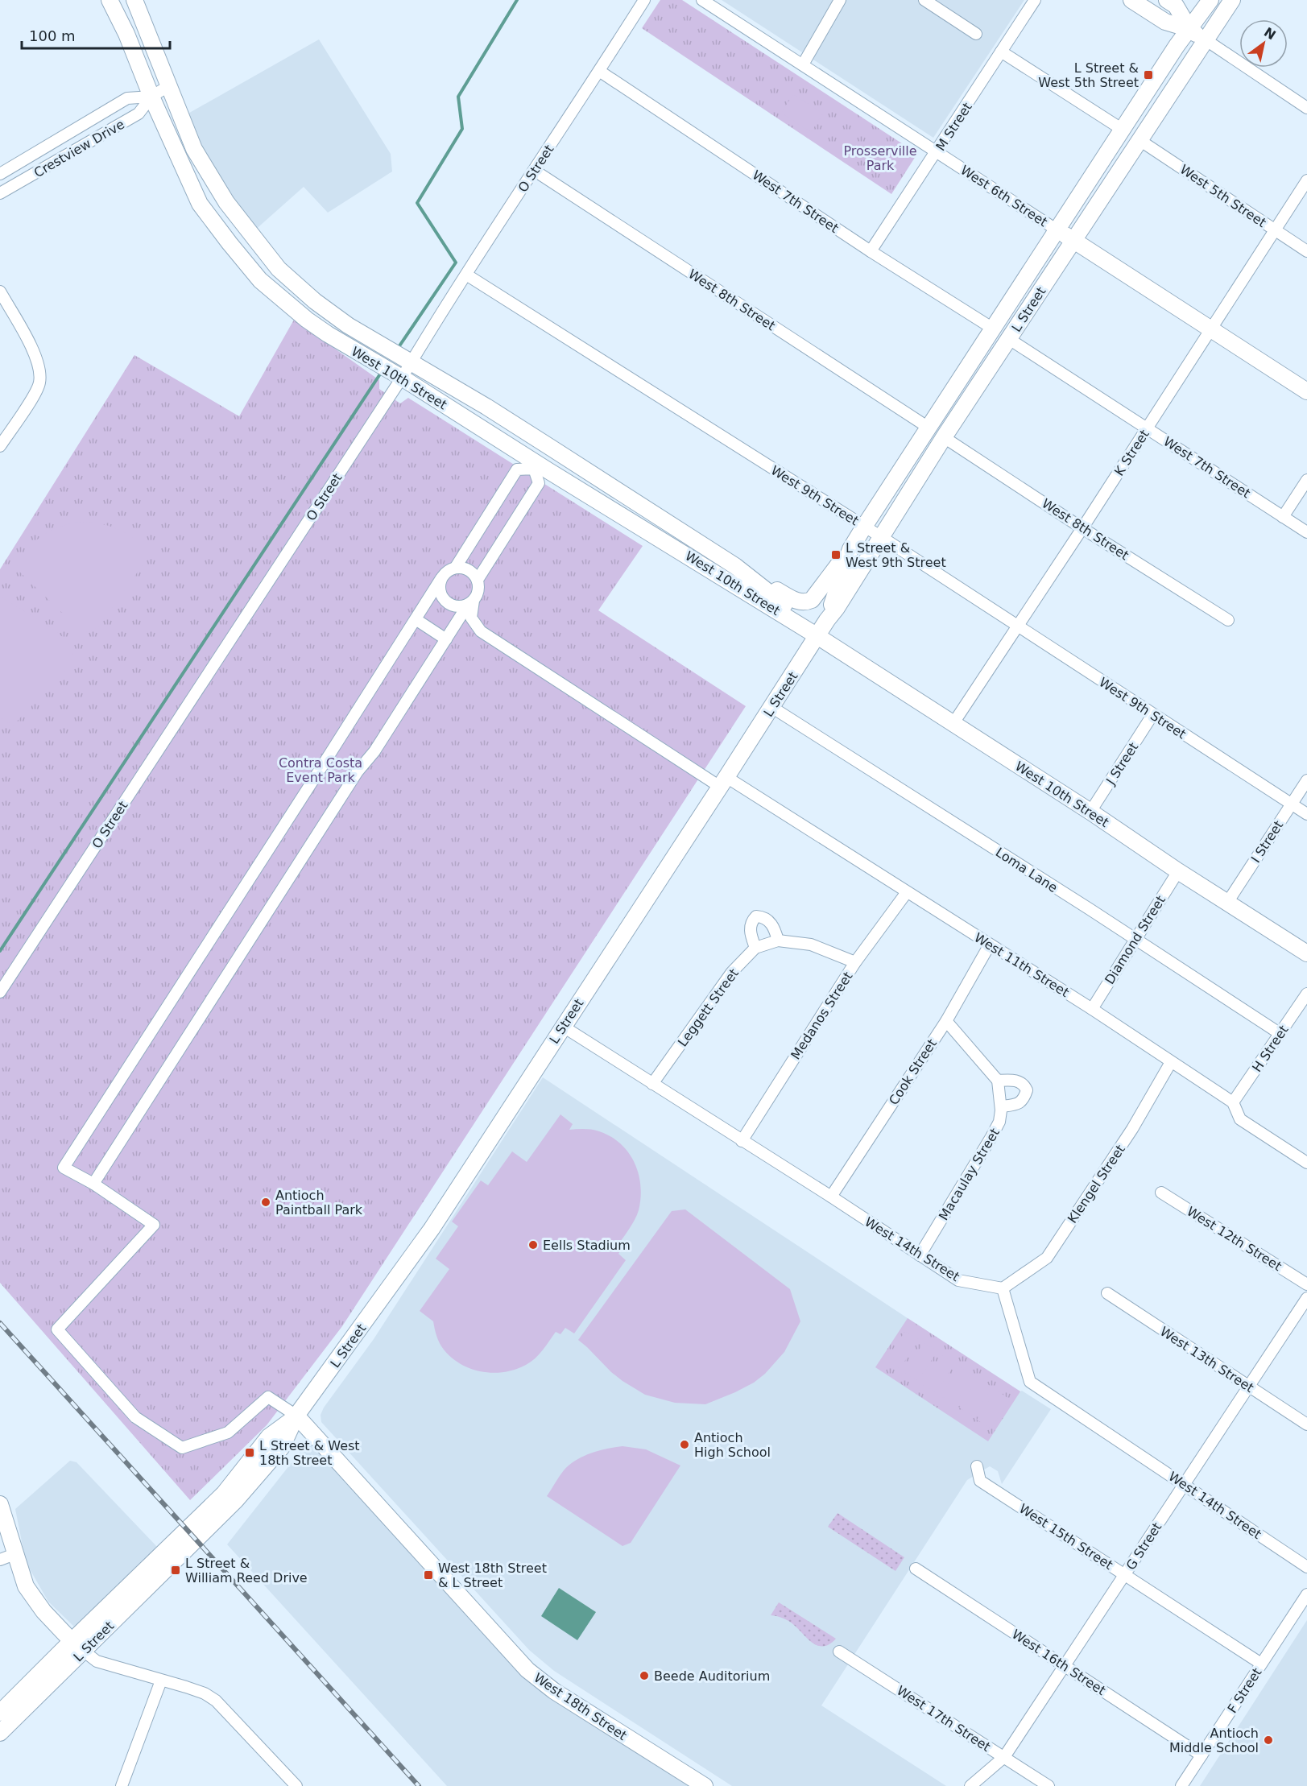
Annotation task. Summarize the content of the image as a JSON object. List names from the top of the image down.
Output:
{
  "streets": {
    "main road": [
      "West 6th Street",
      "L Street",
      "West 10th Street",
      "West 18th Street"
    ],
    "street": [
      "M Street",
      "Crestview Drive",
      "O Street",
      "West 5th Street",
      "West 7th Street",
      "West 8th Street",
      "K Street",
      "West 9th Street",
      "J Street",
      "I Street",
      "Loma Lane",
      "Diamond Street",
      "West 11th Street",
      "Leggett Street",
      "Medanos Street",
      "H Street",
      "Cook Street",
      "Macaulay Street",
      "Klengel Street",
      "West 12th Street",
      "West 14th Street",
      "West 13th Street",
      "West 15th Street",
      "G Street",
      "West 16th Street",
      "F Street",
      "West 17th Street"
    ]
  },
  "crossings": [
    ["M Street", "West 6th Street"],
    ["M Street", "West 7th Street"],
    ["Crestview Drive", "West 10th Street"],
    ["O Street", "West 7th Street"],
    ["O Street", "West 8th Street"],
    ["O Street", "West 10th Street"],
    ["O Street", "West 9th Street"],
    ["West 6th Street", "L Street"],
    ["West 6th Street", "K Street"],
    ["West 5th Street", "L Street"],
    ["West 5th Street", "K Street"],
    ["West 7th Street", "L Street"],
    ["West 7th Street", "K Street"],
    ["West 8th Street", "L Street"],
    ["West 8th Street", "K Street"],
    ["L Street", "West 10th Street"],
    ["L Street", "West 9th Street"],
    ["L Street", "Loma Lane"],
    ["L Street", "West 11th Street"],
    ["L Street", "West 14th Street"],
    ["L Street", "West 18th Street"],
    ["West 10th Street", "K Street"],
    ["West 10th Street", "J Street"],
    ["West 10th Street", "I Street"],
    ["West 10th Street", "Diamond Street"],
    ["K Street", "West 9th Street"],
    ["West 9th Street", "J Street"],
    ["West 9th Street", "I Street"],
    ["Loma Lane", "Diamond Street"],
    ["Loma Lane", "H Street"],
    ["Diamond Street", "West 11th Street"],
    ["West 11th Street", "Medanos Street"],
    ["West 11th Street", "H Street"],
    ["West 11th Street", "Cook Street"],
    ["West 11th Street", "Klengel Street"],
    ["Leggett Street", "Medanos Street"],
    ["Leggett Street", "West 14th Street"],
    ["Medanos Street", "West 14th Street"],
    ["Cook Street", "West 14th Street"],
    ["Macaulay Street", "West 14th Street"],
    ["Klengel Street", "West 14th Street"],
    ["West 14th Street", "G Street"],
    ["West 13th Street", "G Street"],
    ["West 15th Street", "G Street"],
    ["West 15th Street", "F Street"],
    ["G Street", "West 16th Street"],
    ["G Street", "West 17th Street"],
    ["West 16th Street", "F Street"]
  ],
  "parks": ["Prosserville Park", "Contra Costa Event Park"],
  "places": {
    "transit": [
      "L Street & West 5th Street",
      "L Street & West 9th Street",
      "L Street & West 18th Street",
      "L Street & William Reed Drive",
      "West 18th Street & L Street"
    ],
    "other": [
      "Antioch Paintball Park",
      "Eells Stadium",
      "Antioch High School",
      "Beede Auditorium",
      "Antioch Middle School"
    ]
  },
  "scale_bar": "100 m",
  "north": "top right"
}
